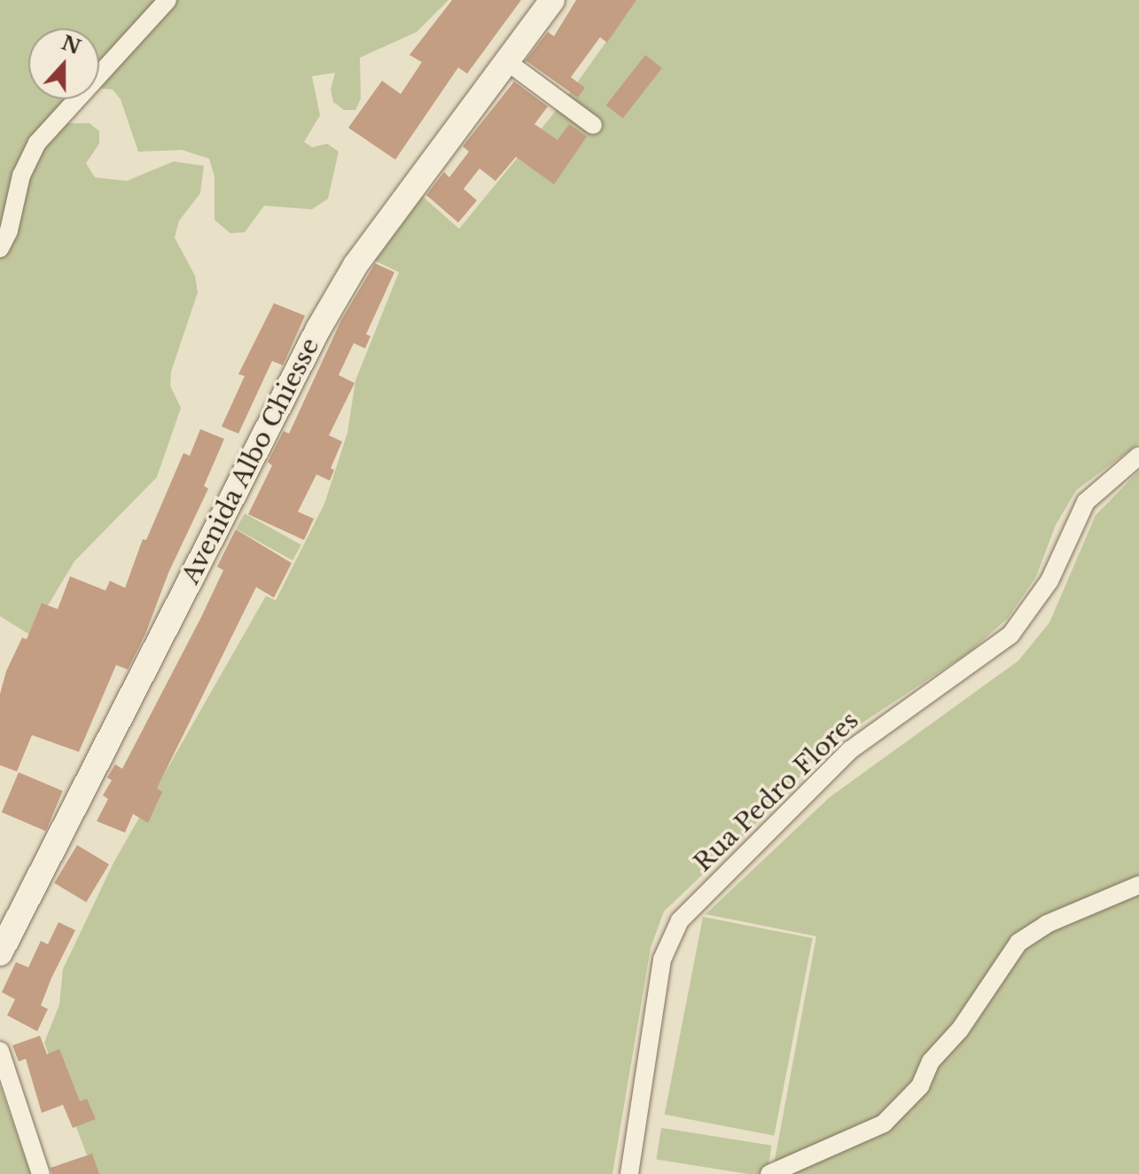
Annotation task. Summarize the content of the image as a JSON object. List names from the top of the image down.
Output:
{
  "streets": {
    "street": ["Avenida Albo Chiesse", "Rua Pedro Flores"]
  },
  "north": "top"
}
